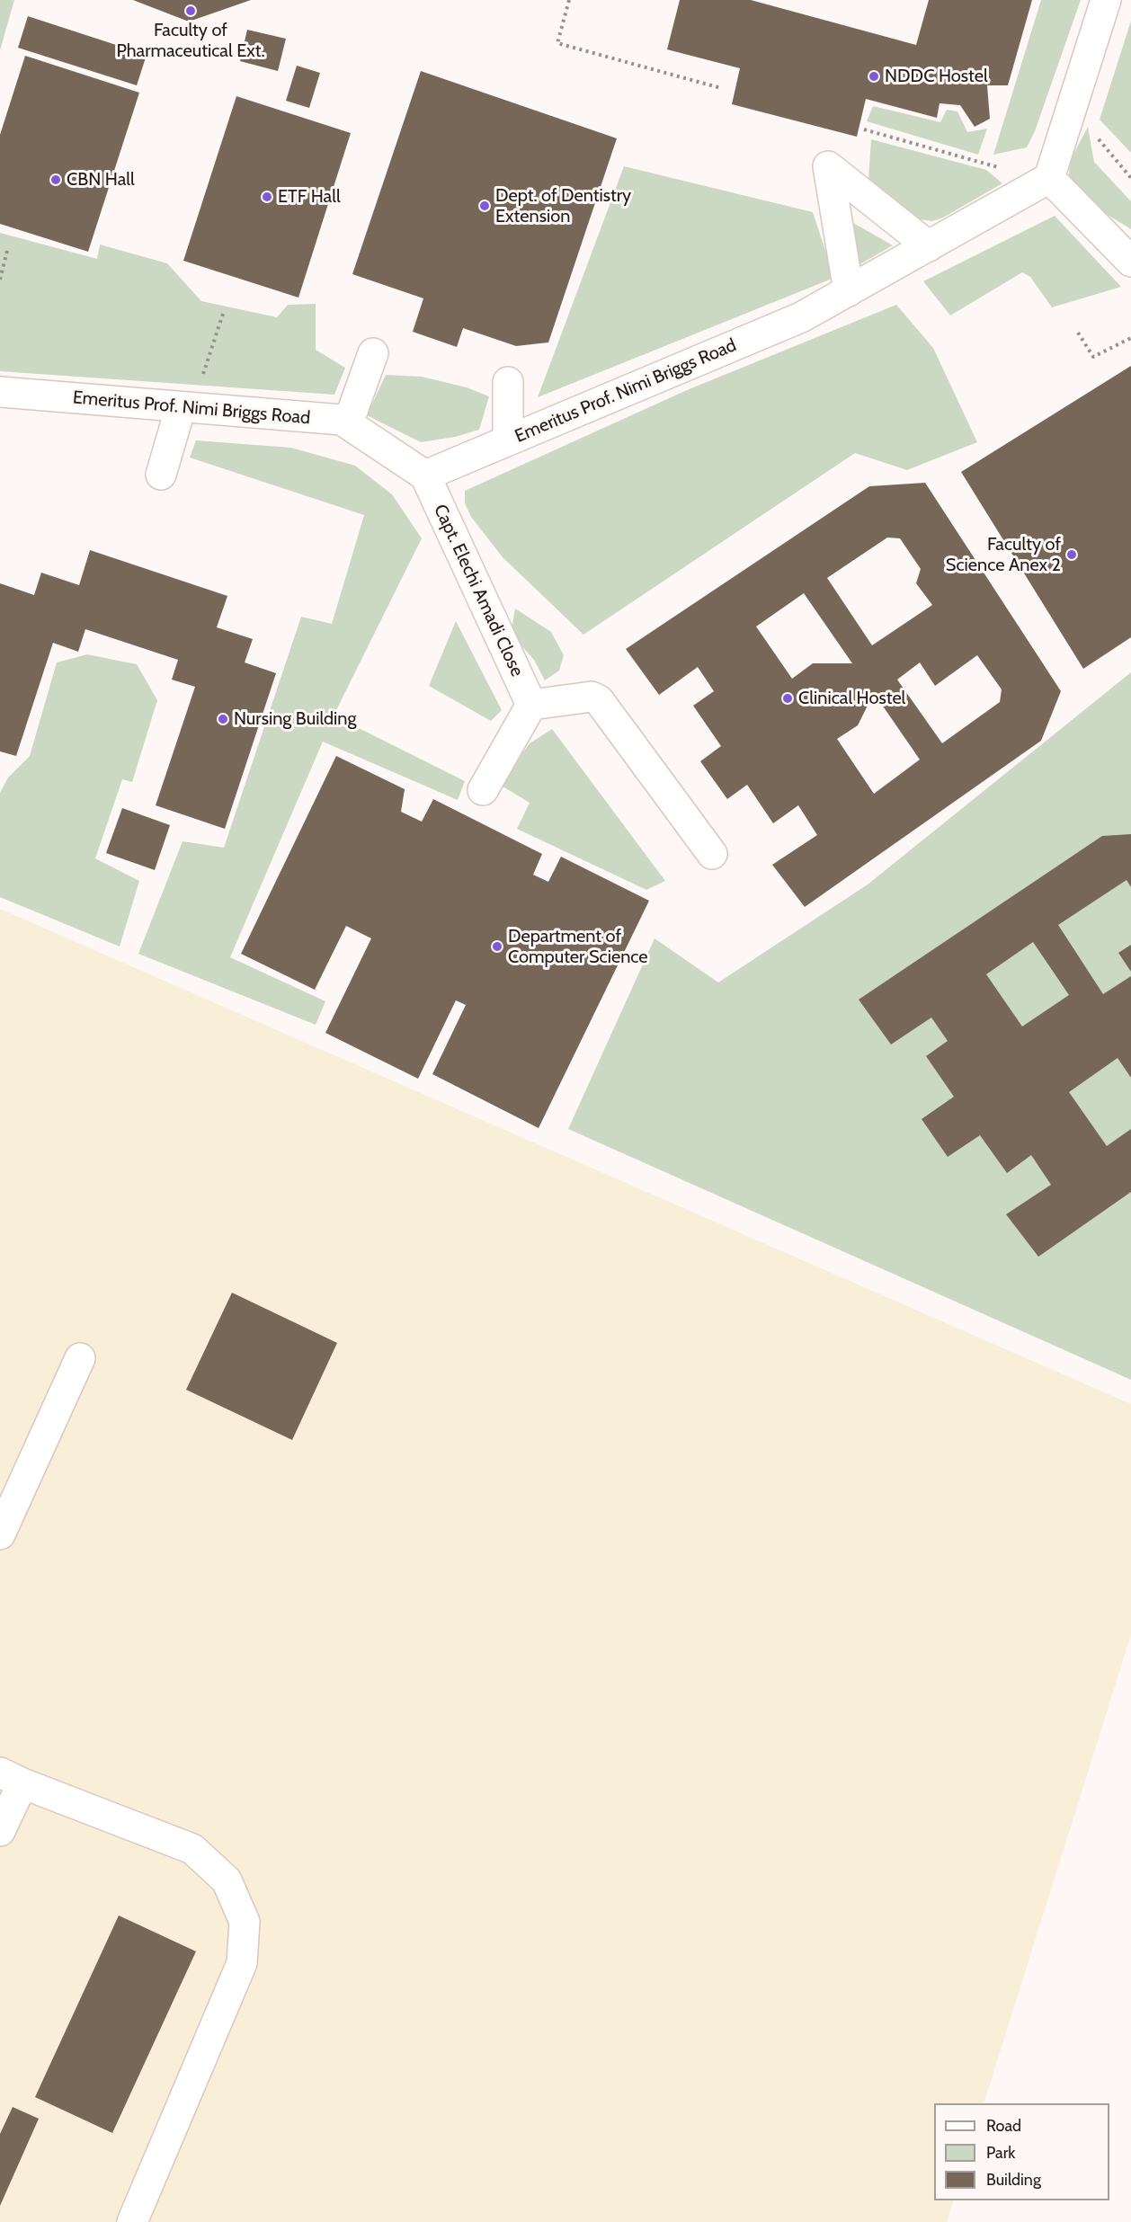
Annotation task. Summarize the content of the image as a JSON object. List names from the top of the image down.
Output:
{
  "streets": {
    "street": ["Emeritus Prof. Nimi Briggs Road", "Capt. Elechi Amadi Close"]
  },
  "crossings": [
    ["Emeritus Prof. Nimi Briggs Road", "Capt. Elechi Amadi Close"]
  ],
  "places": [
    "Faculty of Pharmaceutical Ext.",
    "NDDC Hostel",
    "CBN Hall",
    "ETF Hall",
    "Dept. of Dentistry Extension",
    "Faculty of Science Anex 2",
    "Clinical Hostel",
    "Nursing Building",
    "Department of Computer Science"
  ],
  "legend": ["Road", "Park", "Building"]
}
